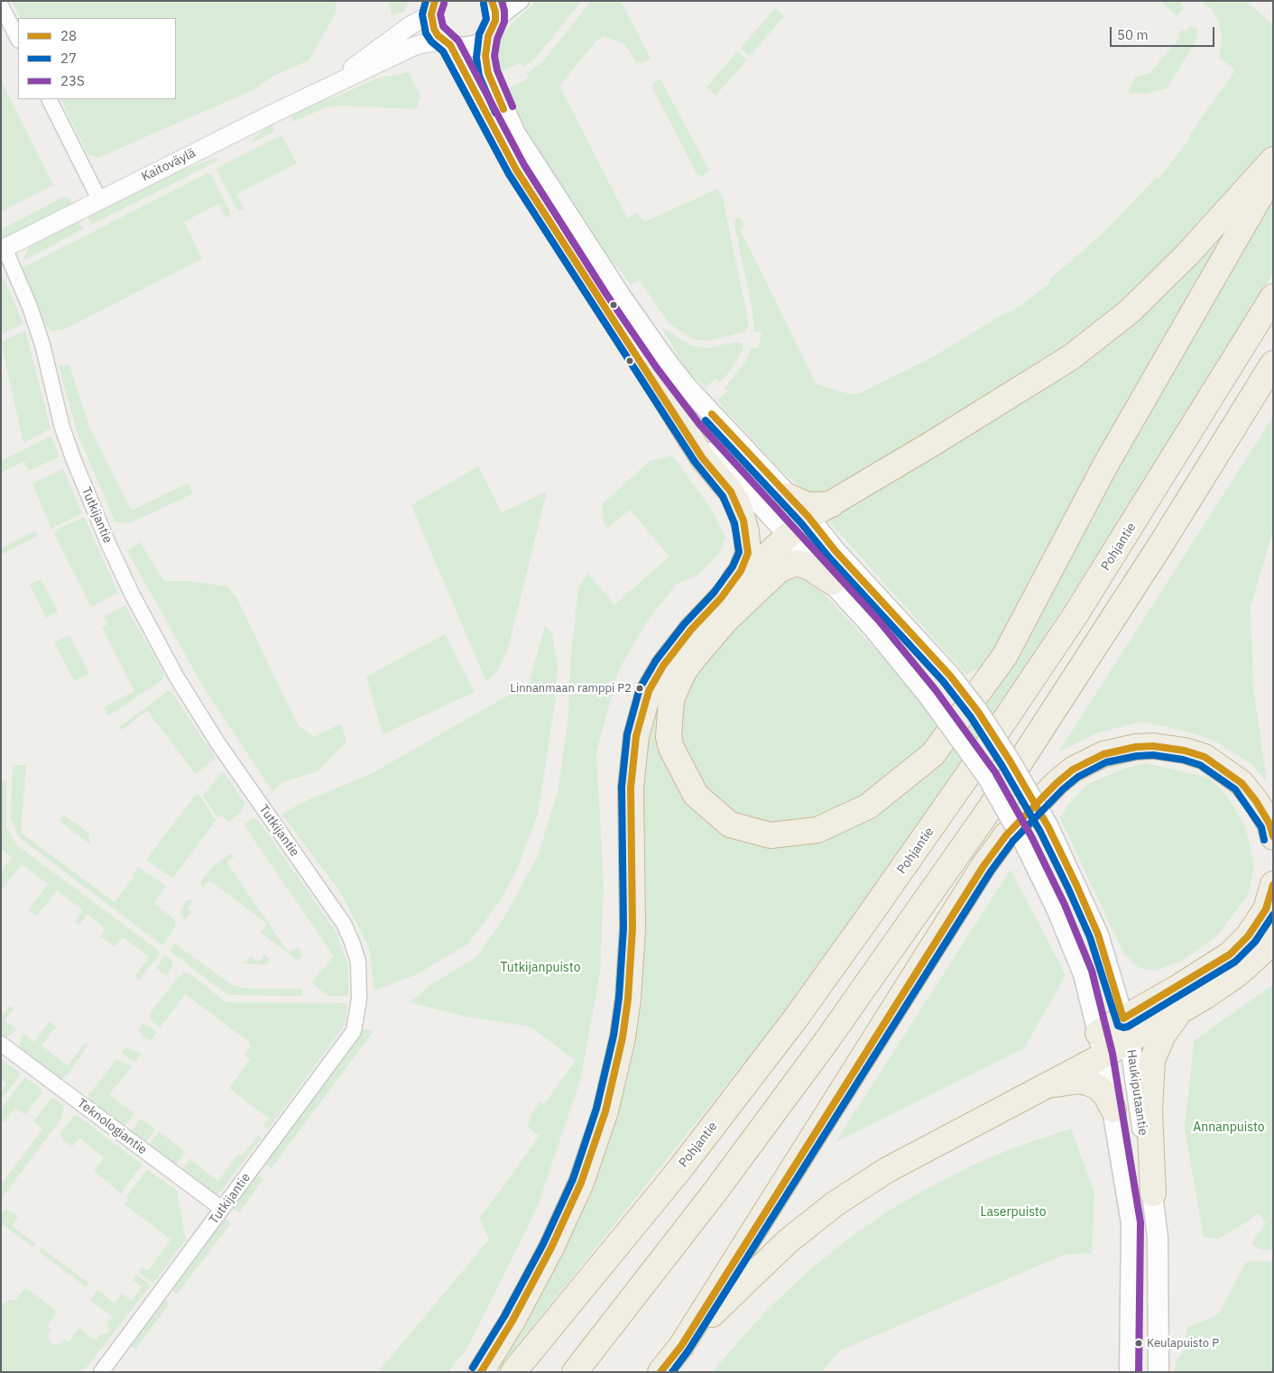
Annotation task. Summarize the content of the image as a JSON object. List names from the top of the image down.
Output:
{
  "streets": {
    "highway": ["Pohjantie"],
    "main road": ["Haukiputaantie"],
    "street": ["Kaitoväylä", "Tutkijantie", "Teknologiantie"]
  },
  "crossings": [
    ["Kaitoväylä", "Tutkijantie"],
    ["Kaitoväylä", "Haukiputaantie"],
    ["Tutkijantie", "Teknologiantie"]
  ],
  "parks": ["Tutkijanpuisto", "Annanpuisto", "Laserpuisto"],
  "places": ["Linnanmaan ramppi P2", "Keulapuisto P"],
  "lines": ["transit line 28", "transit line 27", "transit line 23S"],
  "legend": ["28", "27", "23S"],
  "scale_bar": "50 m"
}
